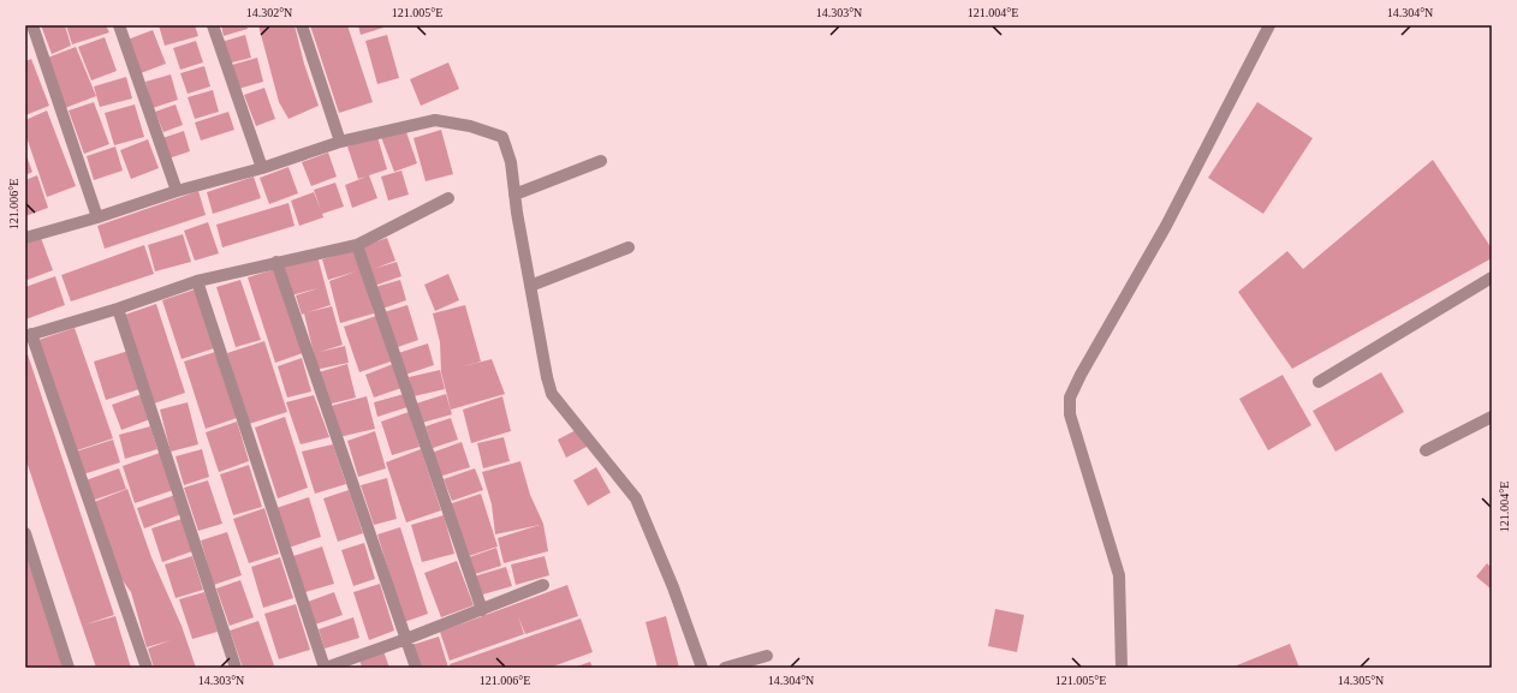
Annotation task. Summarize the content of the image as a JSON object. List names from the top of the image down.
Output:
{
  "coordinates": [
    "14.302°N",
    "121.005°E",
    "14.303°N",
    "121.004°E",
    "14.304°N",
    "121.006°E",
    "14.305°N"
  ]
}
